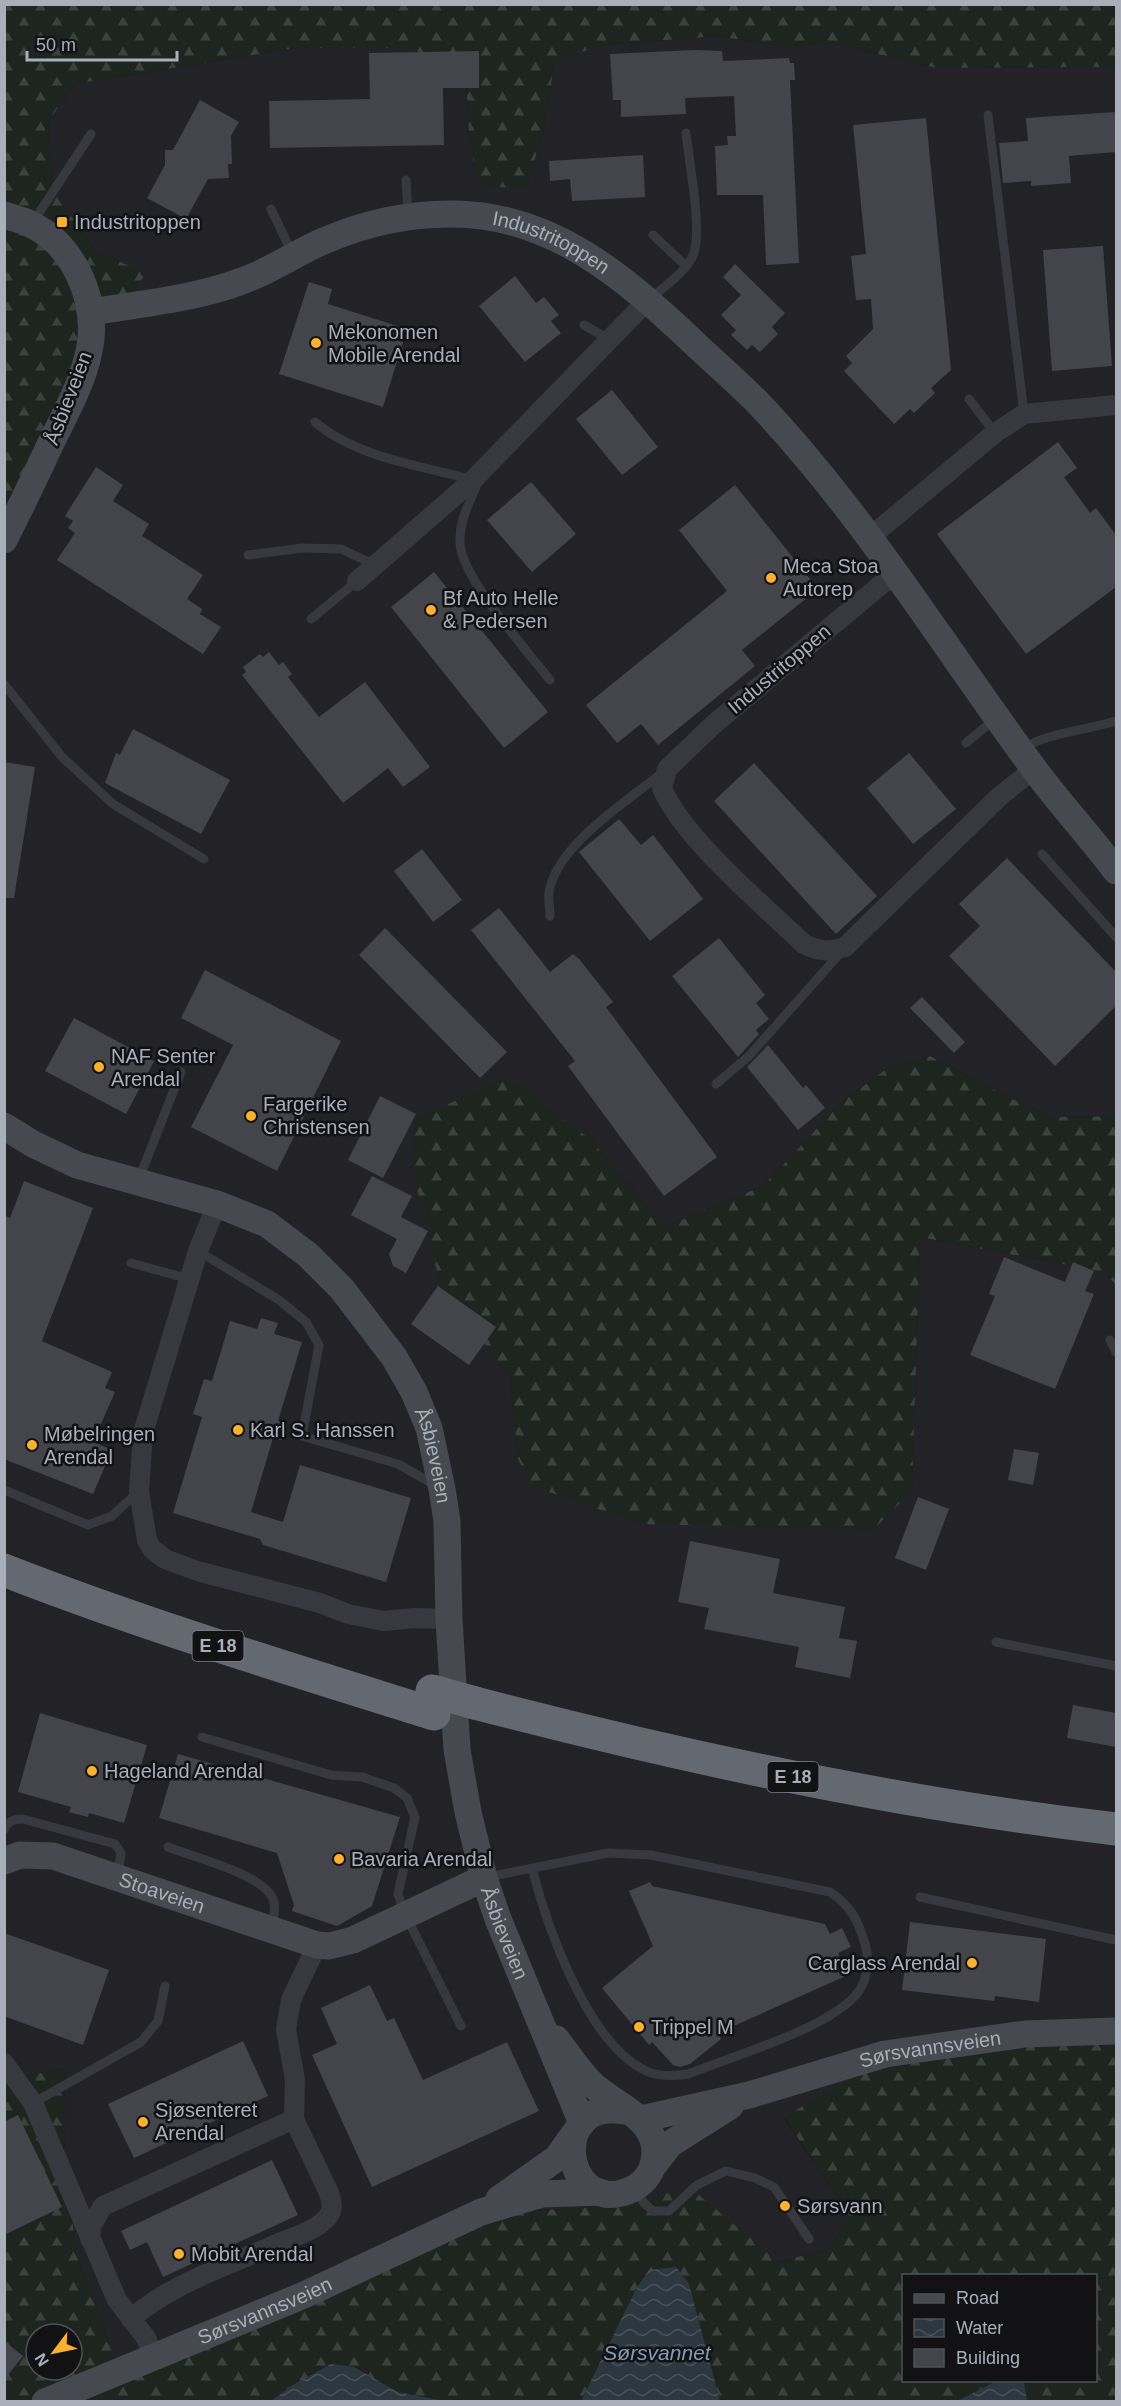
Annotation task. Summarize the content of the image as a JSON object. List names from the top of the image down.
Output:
{
  "streets": {
    "highway": ["E 18"],
    "street": [
      "Industritoppen",
      "Åsbieveien",
      "Stoaveien",
      "Sørsvannsveien"
    ]
  },
  "crossings": [
    ["Industritoppen", "Åsbieveien"],
    ["Åsbieveien", "Stoaveien"],
    ["Åsbieveien", "Sørsvannsveien"]
  ],
  "water": ["Sørsvannet"],
  "places": {
    "transit": ["Industritoppen"],
    "other": [
      "Mekonomen Mobile Arendal",
      "Meca Stoa Autorep",
      "Bf Auto Helle & Pedersen",
      "NAF Senter Arendal",
      "Fargerike Christensen",
      "Karl S. Hanssen",
      "Møbelringen Arendal",
      "Hageland Arendal",
      "Bavaria Arendal",
      "Carglass Arendal",
      "Trippel M",
      "Sjøsenteret Arendal",
      "Sørsvann",
      "Mobit Arendal"
    ]
  },
  "legend": ["Road", "Water", "Building"],
  "scale_bar": "50 m",
  "north": "bottom left"
}
